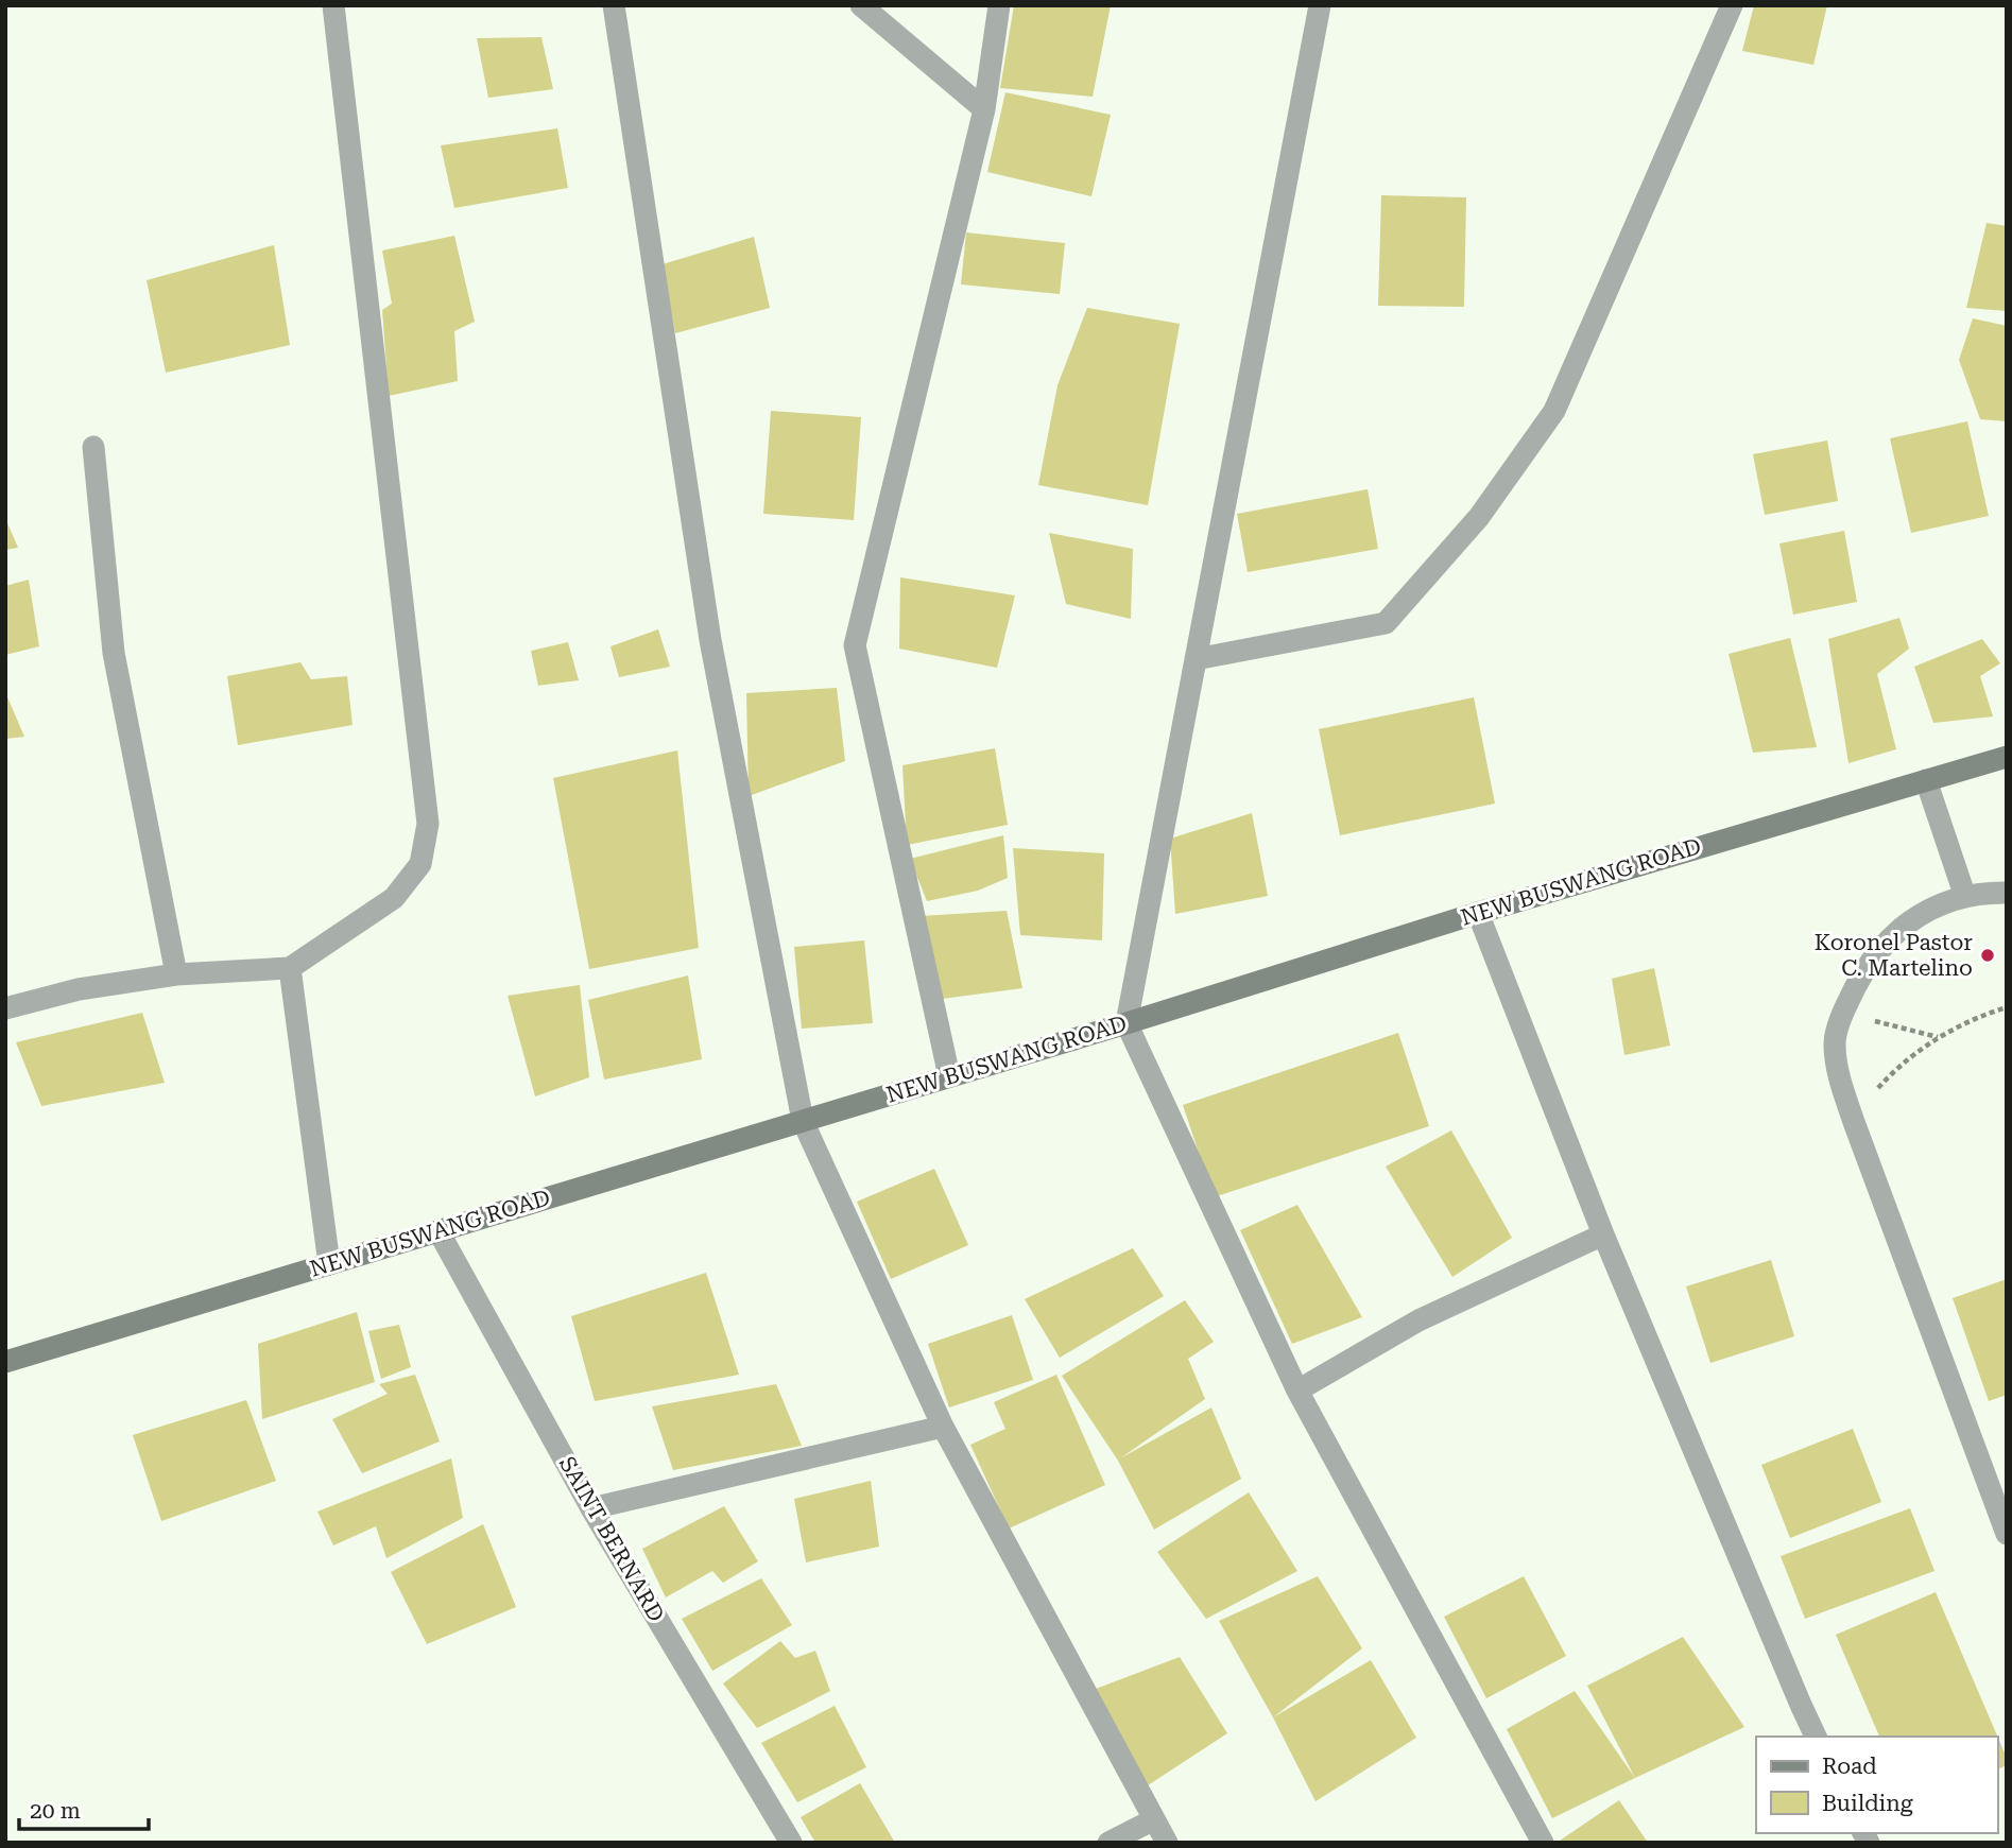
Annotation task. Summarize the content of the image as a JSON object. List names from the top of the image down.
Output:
{
  "streets": {
    "street": ["NEW BUSWANG ROAD", "SAINT BERNARD"]
  },
  "crossings": [
    ["NEW BUSWANG ROAD", "SAINT BERNARD"]
  ],
  "places": ["Koronel Pastor C. Martelino"],
  "legend": ["Road", "Building"],
  "scale_bar": "20 m"
}
